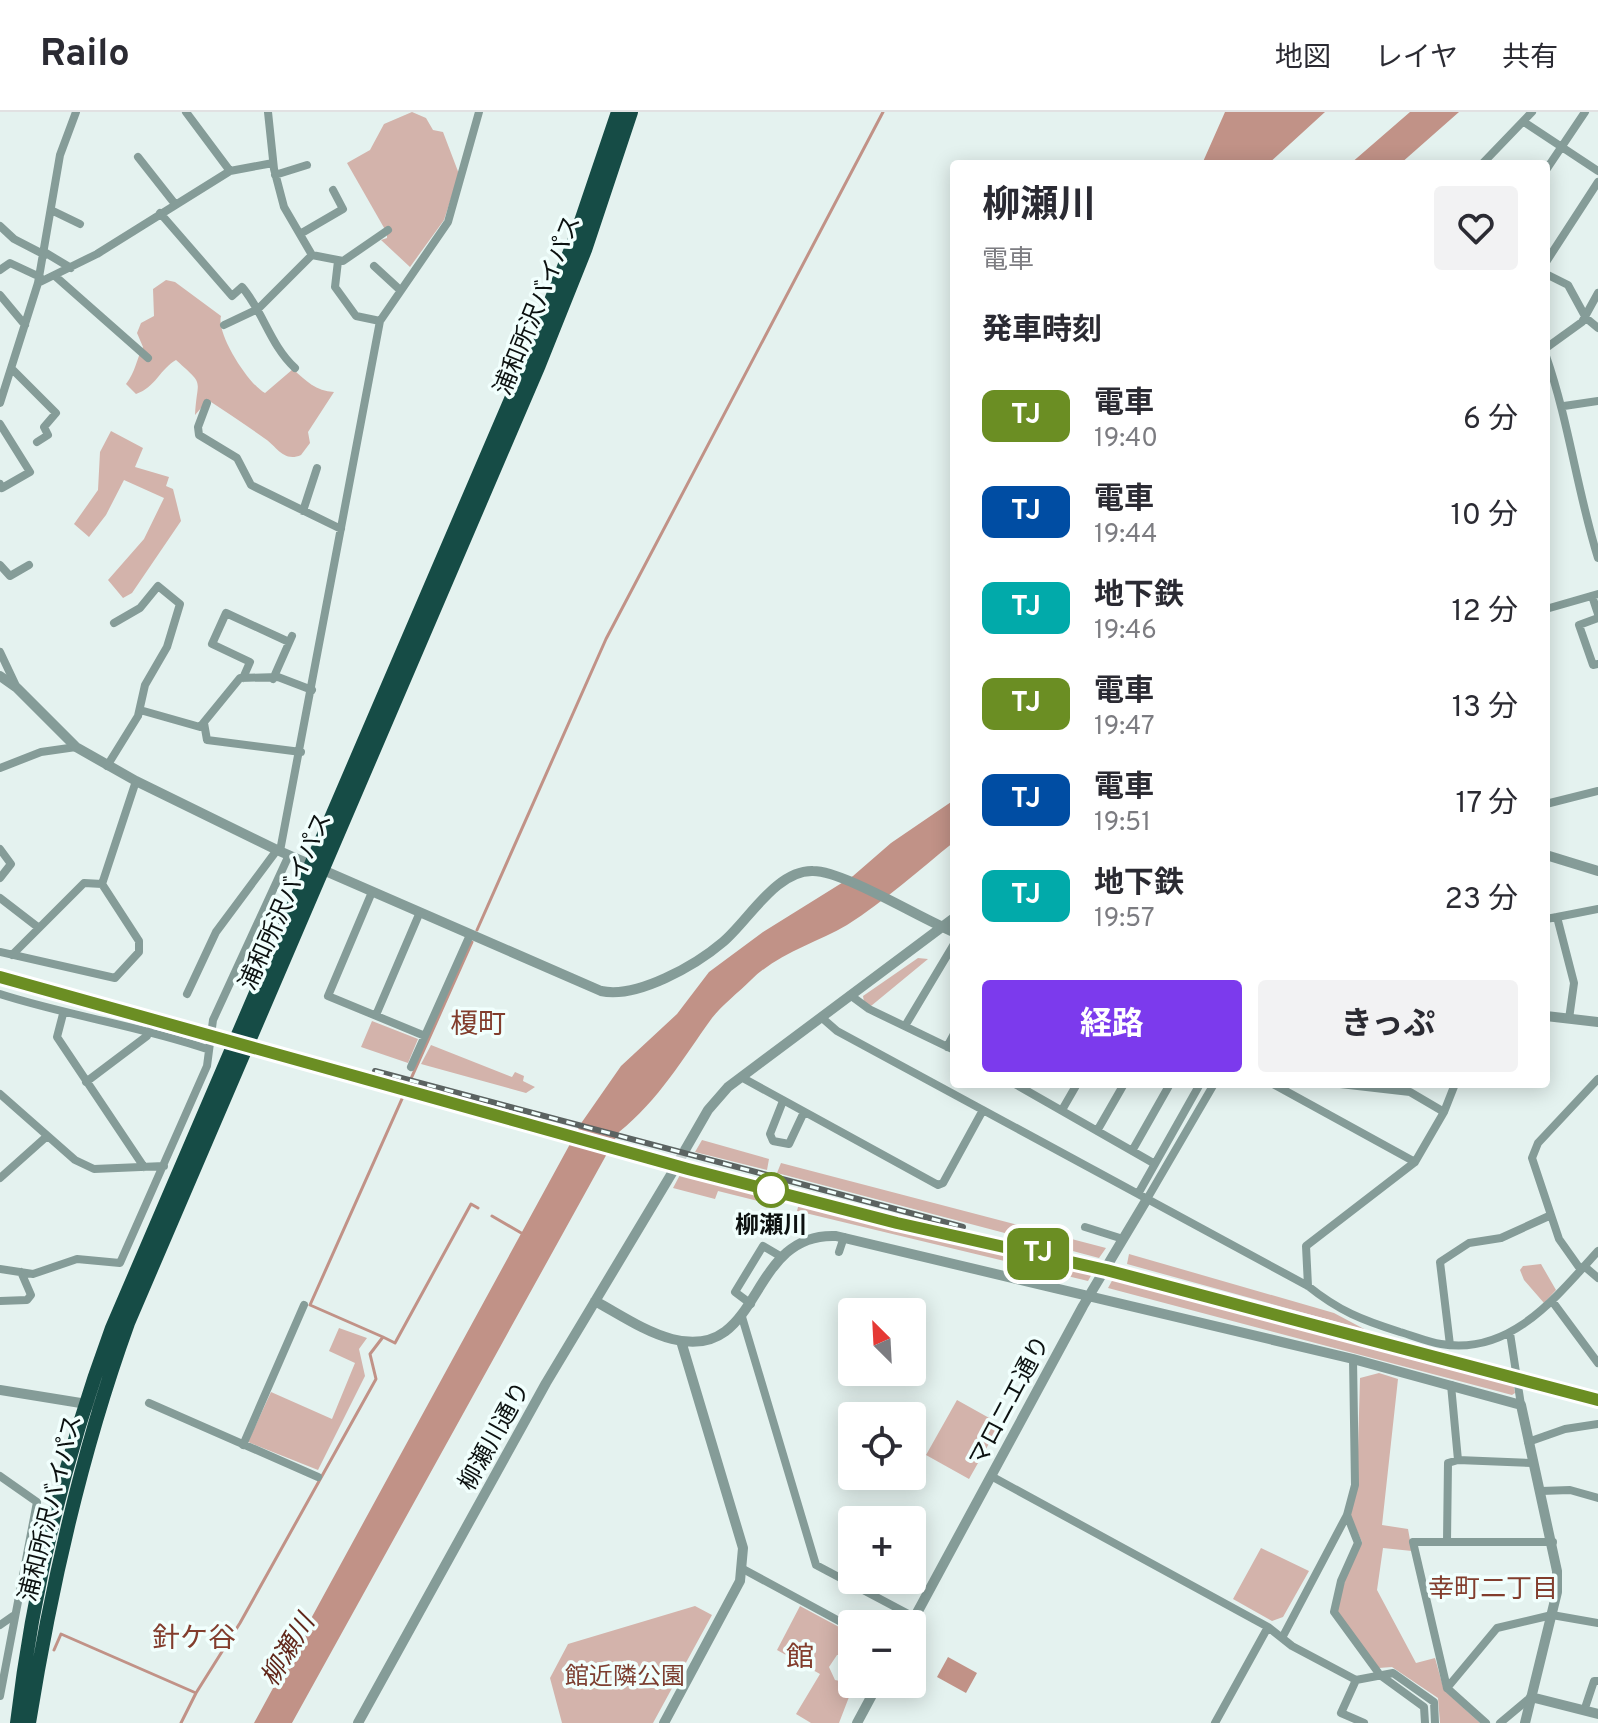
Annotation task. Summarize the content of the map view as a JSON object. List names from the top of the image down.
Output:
{
  "streets": {
    "highway": ["浦和所沢バイパス"],
    "street": ["マロニエ通り", "柳瀬川通り"]
  },
  "districts": [
    "榎町",
    "幸町二丁目",
    "針ケ谷",
    "館"
  ],
  "water": ["柳瀬川"],
  "parks": ["館近隣公園"],
  "places": ["柳瀬川"],
  "north": "top left",
  "page": {
    "header": "Railo",
    "nav": ["地図", "レイヤ", "共有"],
    "on_map": "TJ",
    "heading": [
      ["柳瀬川", "電車"],
      "発車時刻"
    ],
    "list": [
      {
        "mark": "TJ",
        "name": "電車",
        "note": "19:40",
        "value": "6 分"
      },
      {
        "mark": "TJ",
        "name": "電車",
        "note": "19:44",
        "value": "10 分"
      },
      {
        "mark": "TJ",
        "name": "地下鉄",
        "note": "19:46",
        "value": "12 分"
      },
      {
        "mark": "TJ",
        "name": "電車",
        "note": "19:47",
        "value": "13 分"
      },
      {
        "mark": "TJ",
        "name": "電車",
        "note": "19:51",
        "value": "17 分"
      },
      {
        "mark": "TJ",
        "name": "地下鉄",
        "note": "19:57",
        "value": "23 分"
      }
    ],
    "buttons": ["経路", "きっぷ"],
    "map_buttons": ["+", "−"]
  }
}
